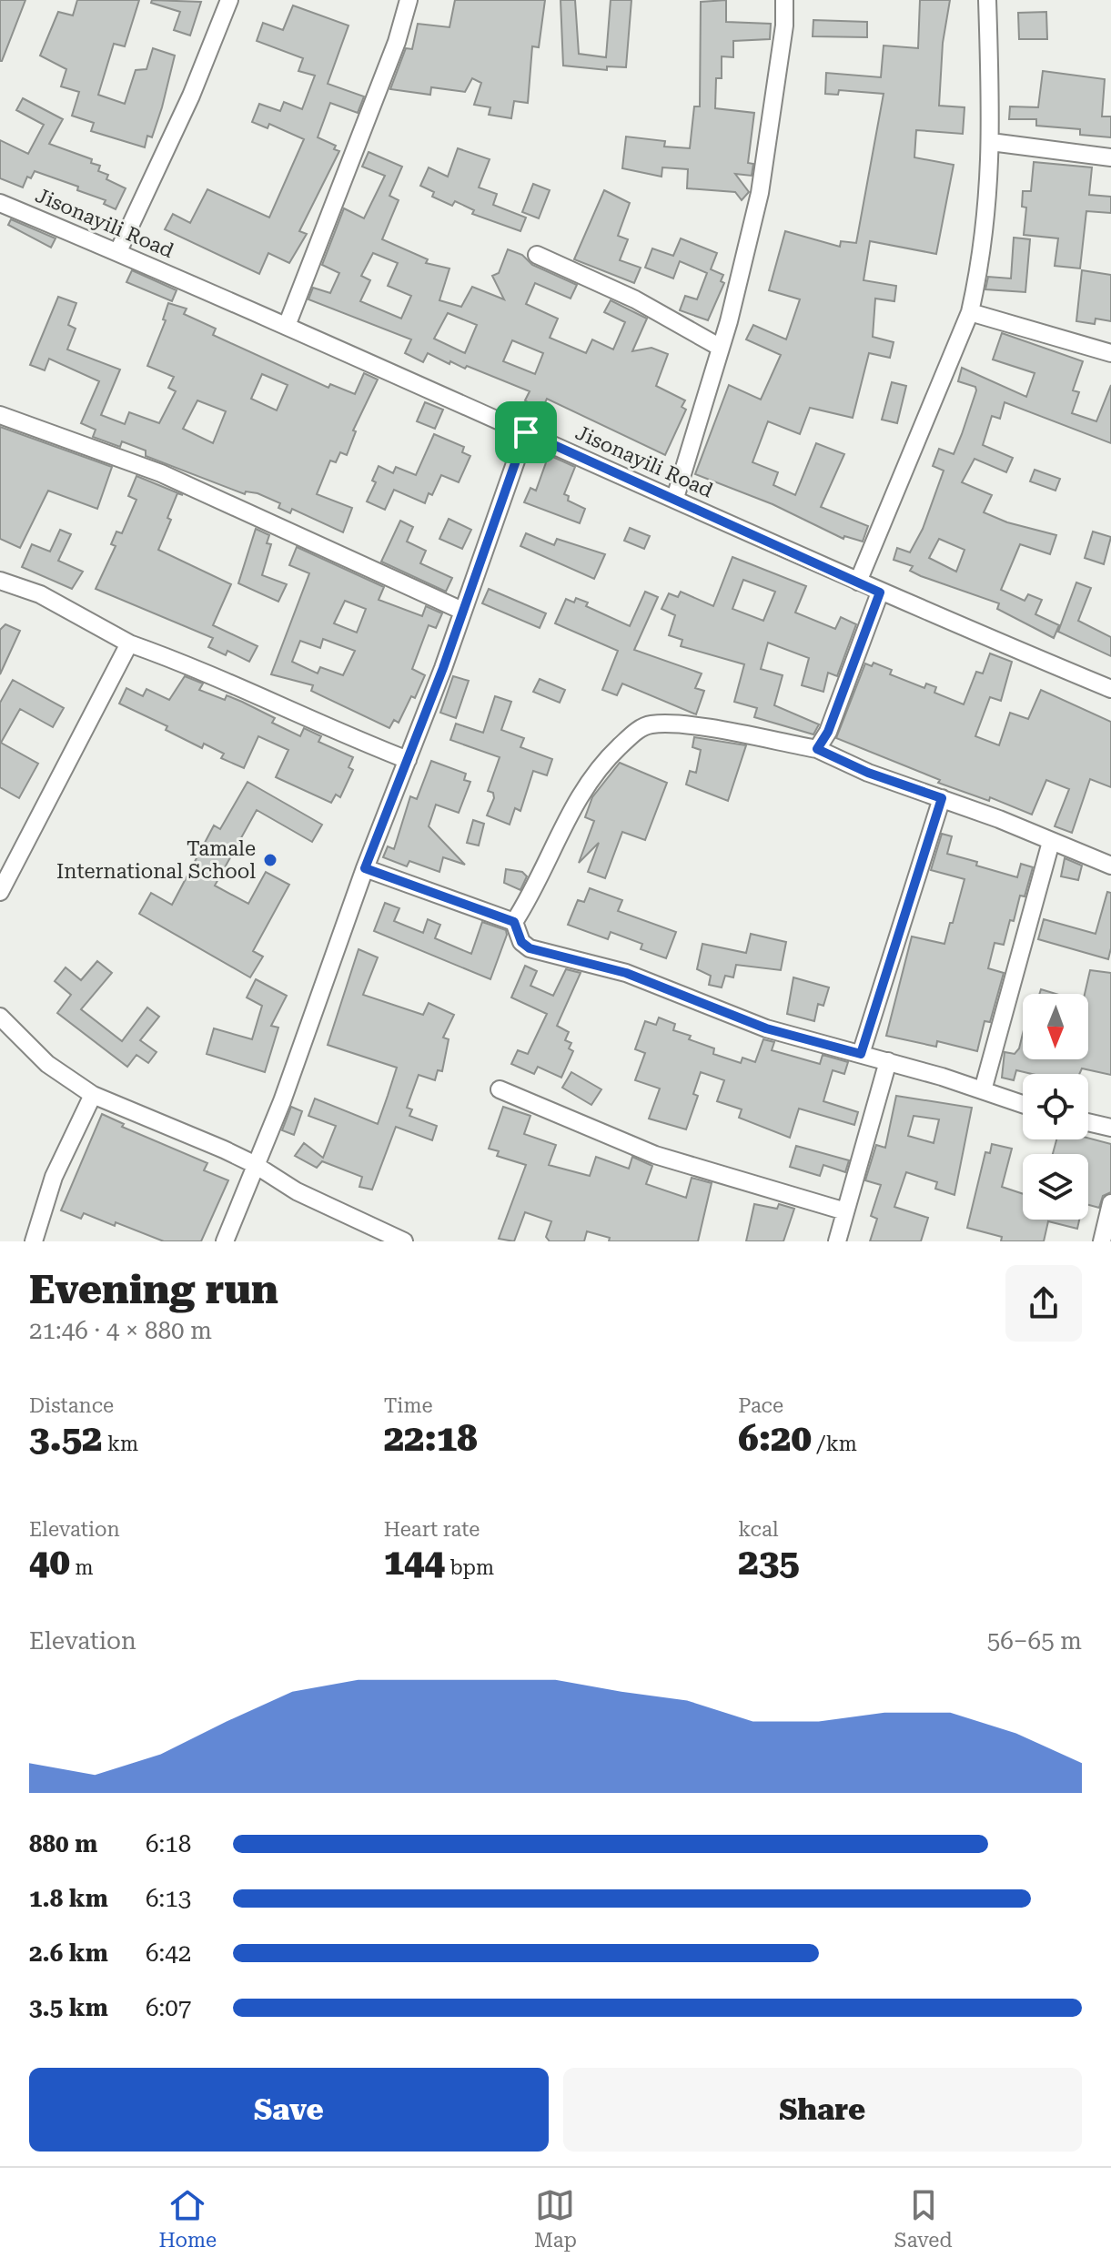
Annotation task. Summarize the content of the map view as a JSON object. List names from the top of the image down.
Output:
{
  "streets": {
    "street": ["Jisonayili Road"]
  },
  "places": ["Tamale International School"],
  "north": "bottom",
  "page": {
    "heading": ["Evening run", "21:46 · 4 × 880 m"],
    "stats": [
      ["Distance", "3.52 km"],
      ["Time", "22:18"],
      ["Pace", "6:20 /km"],
      ["Elevation", "40 m"],
      ["Heart rate", "144 bpm"],
      ["kcal", "235"]
    ],
    "chart": ["Elevation", "56–65 m"],
    "list": [
      {
        "name": "880 m",
        "note": "6:18"
      },
      {
        "name": "1.8 km",
        "note": "6:13"
      },
      {
        "name": "2.6 km",
        "note": "6:42"
      },
      {
        "name": "3.5 km",
        "note": "6:07"
      }
    ],
    "buttons": ["Save", "Share"],
    "tabs": ["Home", "Map", "Saved"]
  }
}
